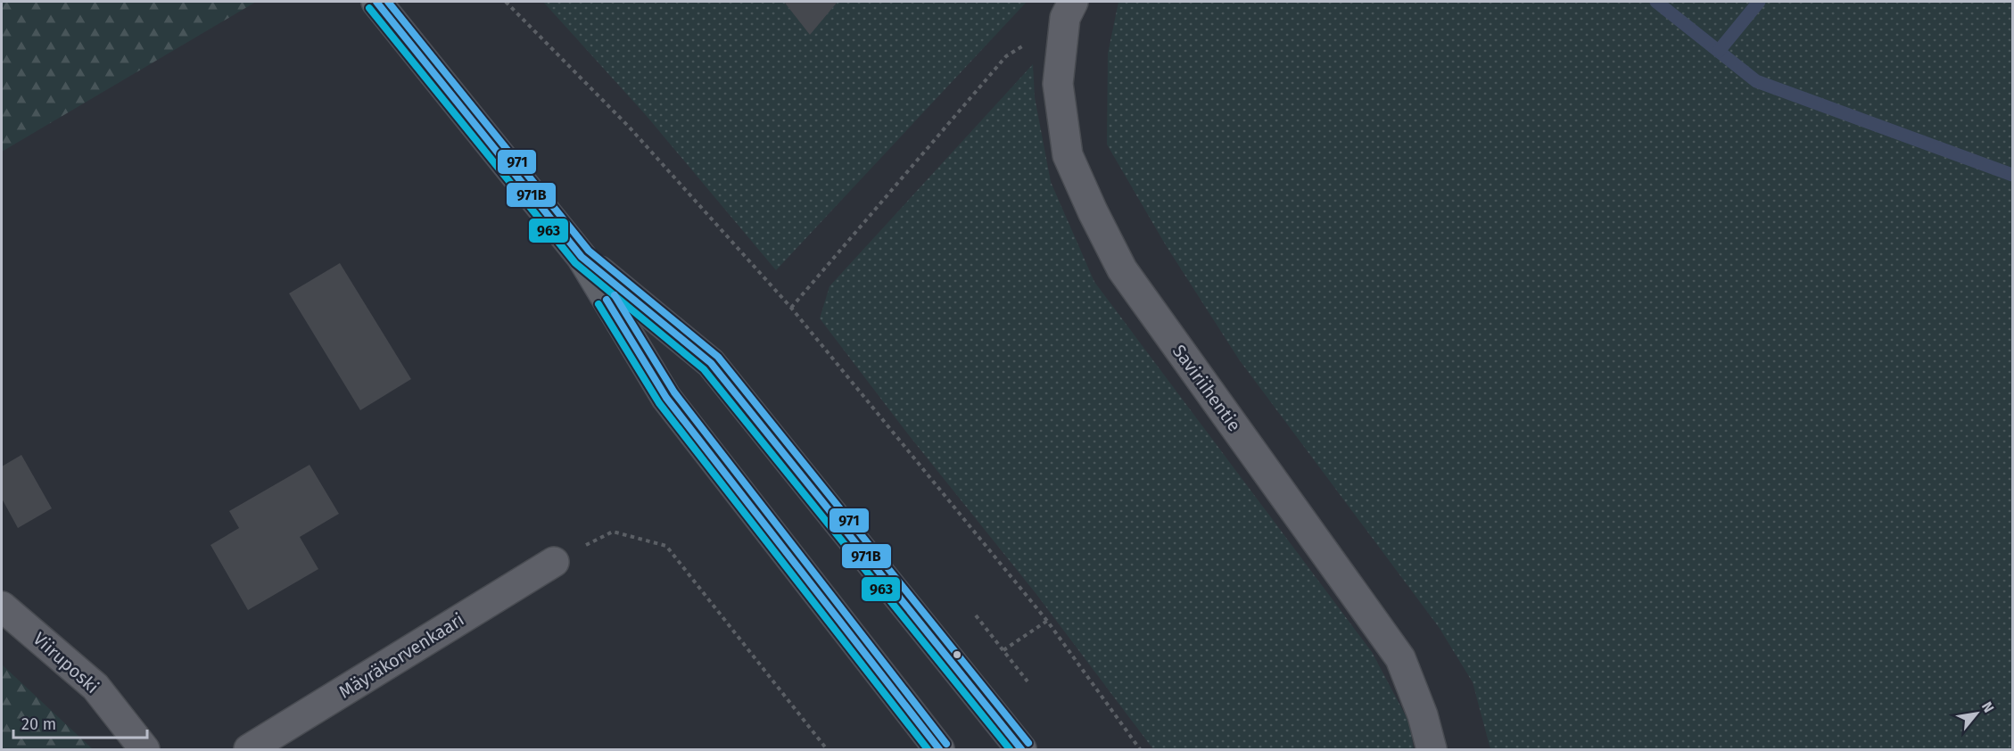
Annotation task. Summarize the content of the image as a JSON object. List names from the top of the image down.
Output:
{
  "streets": {
    "street": ["Saviriihentie", "Mäyräkorvenkaari", "Viiruposki"]
  },
  "lines": ["transit line 971B", "transit line 971", "transit line 963"],
  "scale_bar": "20 m",
  "north": "top right"
}
